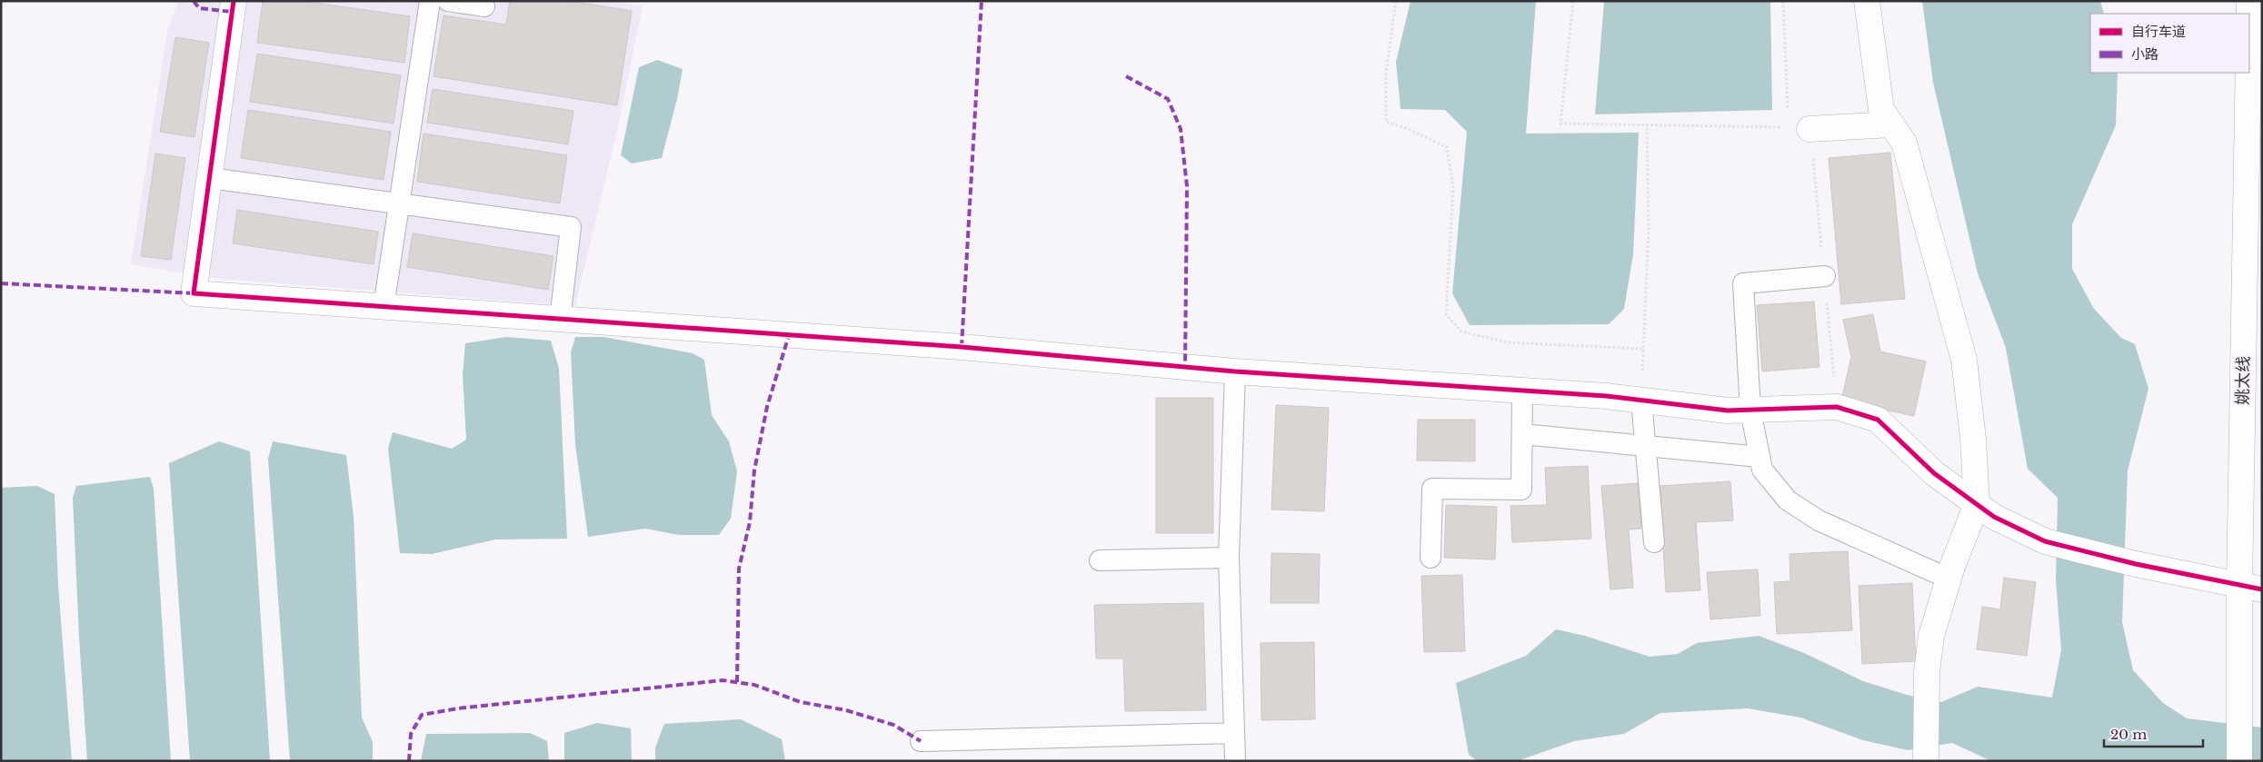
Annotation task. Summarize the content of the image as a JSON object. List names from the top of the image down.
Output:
{
  "streets": {
    "street": ["姚太线"]
  },
  "legend": ["自行车道", "小路"],
  "scale_bar": "20 m"
}
